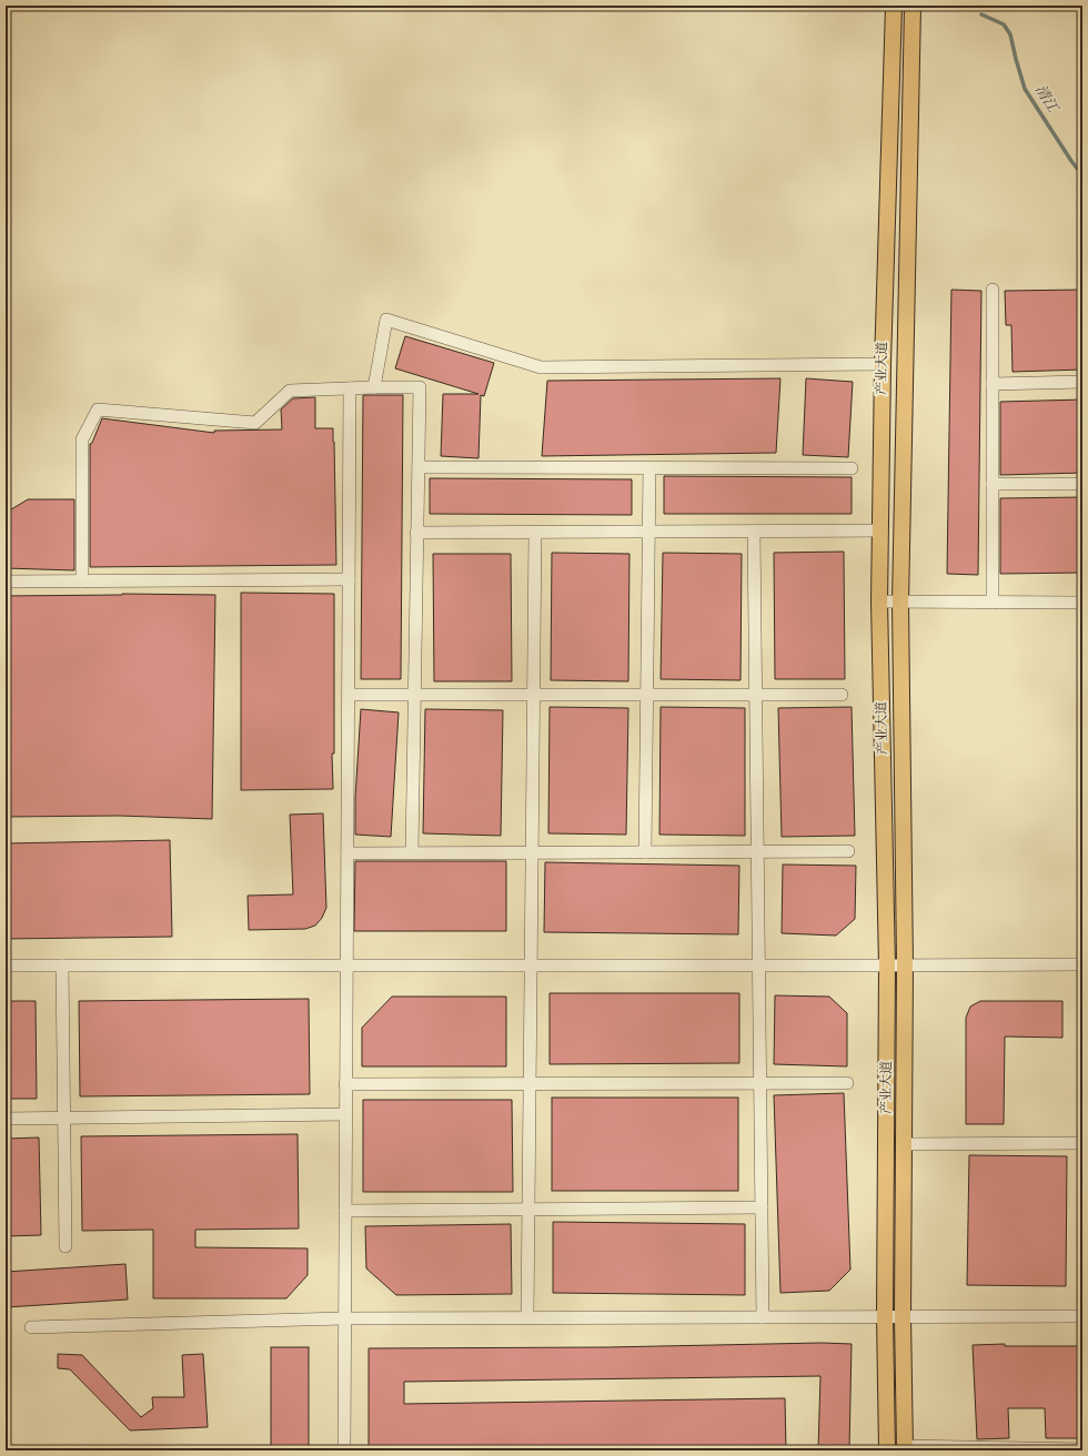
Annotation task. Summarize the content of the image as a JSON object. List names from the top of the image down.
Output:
{
  "streets": {
    "main road": ["产业大道"]
  },
  "water": ["清江"]
}
